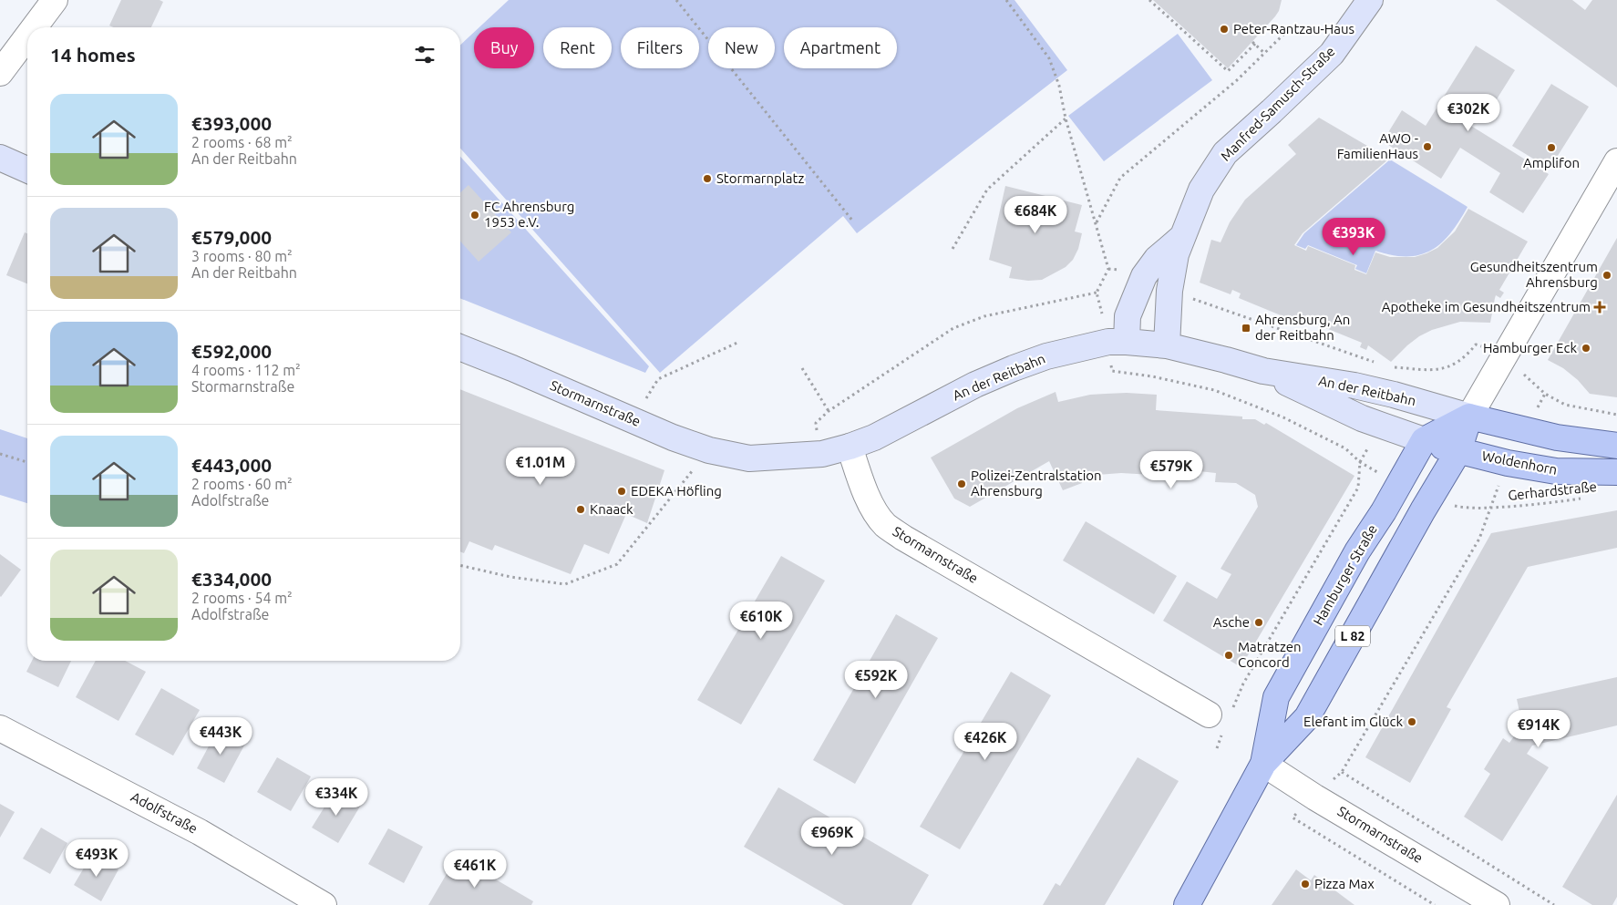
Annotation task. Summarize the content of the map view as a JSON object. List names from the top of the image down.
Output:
{
  "streets": {
    "main road": ["Woldenhorn", "Hamburger Straße", "L 82"],
    "street": [
      "Manfred-Samusch-Straße",
      "An der Reitbahn",
      "Stormarnstraße",
      "Adolfstraße"
    ],
    "path": ["Gerhardstraße"]
  },
  "crossings": [
    ["Manfred-Samusch-Straße", "An der Reitbahn"],
    ["An der Reitbahn", "Stormarnstraße"],
    ["An der Reitbahn", "Woldenhorn"],
    ["An der Reitbahn", "Hamburger Straße"],
    ["Stormarnstraße", "Hamburger Straße"],
    ["Woldenhorn", "Hamburger Straße"],
    ["Gerhardstraße", "Hamburger Straße"]
  ],
  "places": {
    "other": [
      "Peter-Rantzau-Haus",
      "AWO - FamilienHaus",
      "Amplifon",
      "Stormarnplatz",
      "FC Ahrensburg 1953 e.V.",
      "Gesundheitszentrum Ahrensburg",
      "Hamburger Eck",
      "Polizei-Zentralstation Ahrensburg",
      "EDEKA Höfling",
      "Knaack",
      "Asche",
      "Matratzen Concord",
      "Elefant im Glück",
      "Pizza Max"
    ],
    "health": ["Apotheke im Gesundheitszentrum"],
    "transit": ["Ahrensburg, An der Reitbahn"]
  },
  "page": {
    "chip": [
      "Buy",
      "Rent",
      "Filters",
      "New",
      "Apartment"
    ],
    "heading": "14 homes",
    "list": [
      {
        "name": "€393,000",
        "note": "2 rooms · 68 m² · An der Reitbahn"
      },
      {
        "name": "€579,000",
        "note": "3 rooms · 80 m² · An der Reitbahn"
      },
      {
        "name": "€592,000",
        "note": "4 rooms · 112 m² · Stormarnstraße"
      },
      {
        "name": "€443,000",
        "note": "2 rooms · 60 m² · Adolfstraße"
      },
      {
        "name": "€334,000",
        "note": "2 rooms · 54 m² · Adolfstraße"
      }
    ],
    "price": [
      "€302K",
      "€684K",
      "€393K",
      "€1.01M",
      "€579K",
      "€610K",
      "€592K",
      "€914K",
      "€443K",
      "€426K",
      "€334K",
      "€969K",
      "€493K",
      "€461K"
    ]
  }
}
